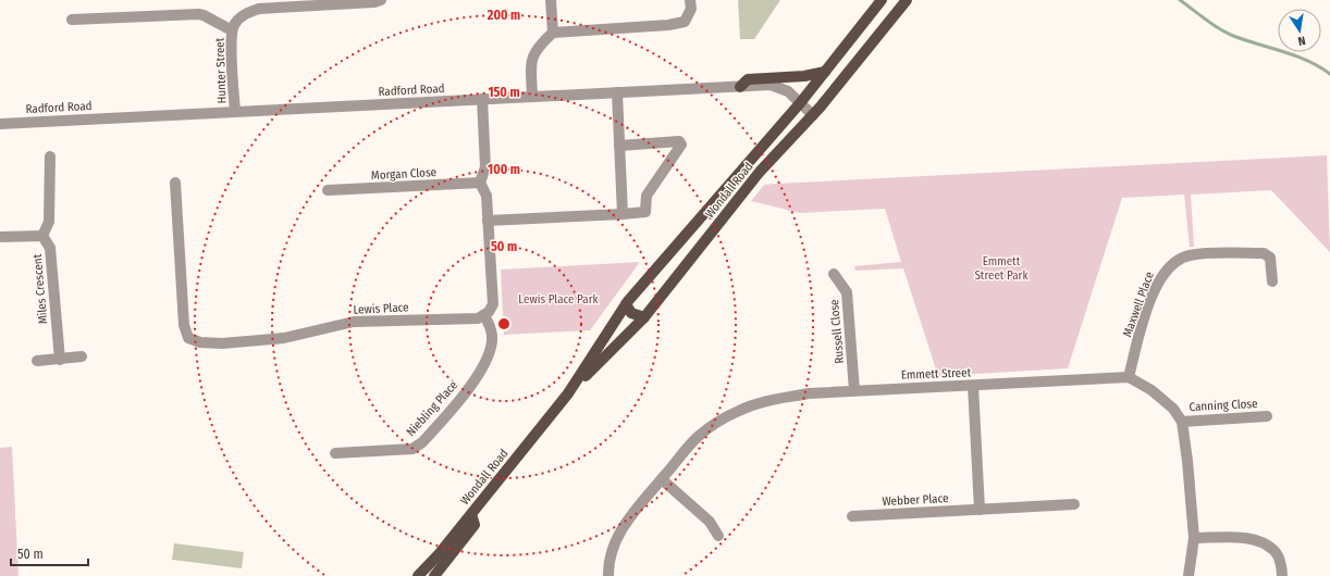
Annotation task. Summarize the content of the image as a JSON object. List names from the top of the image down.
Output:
{
  "streets": {
    "main road": ["Wondall Road"],
    "street": [
      "Hunter Street",
      "Radford Road",
      "Morgan Close",
      "Miles Crescent",
      "Maxwell Place",
      "Lewis Place",
      "Russell Close",
      "Emmett Street",
      "Canning Close",
      "Niebling Place",
      "Webber Place"
    ]
  },
  "crossings": [
    ["Hunter Street", "Radford Road"],
    ["Radford Road", "Wondall Road"],
    ["Maxwell Place", "Emmett Street"],
    ["Lewis Place", "Niebling Place"],
    ["Russell Close", "Emmett Street"]
  ],
  "parks": ["Emmett Street Park", "Lewis Place Park"],
  "scale_bar": "50 m",
  "north": "bottom",
  "rings": [
    "200 m",
    "150 m",
    "100 m",
    "50 m"
  ]
}
